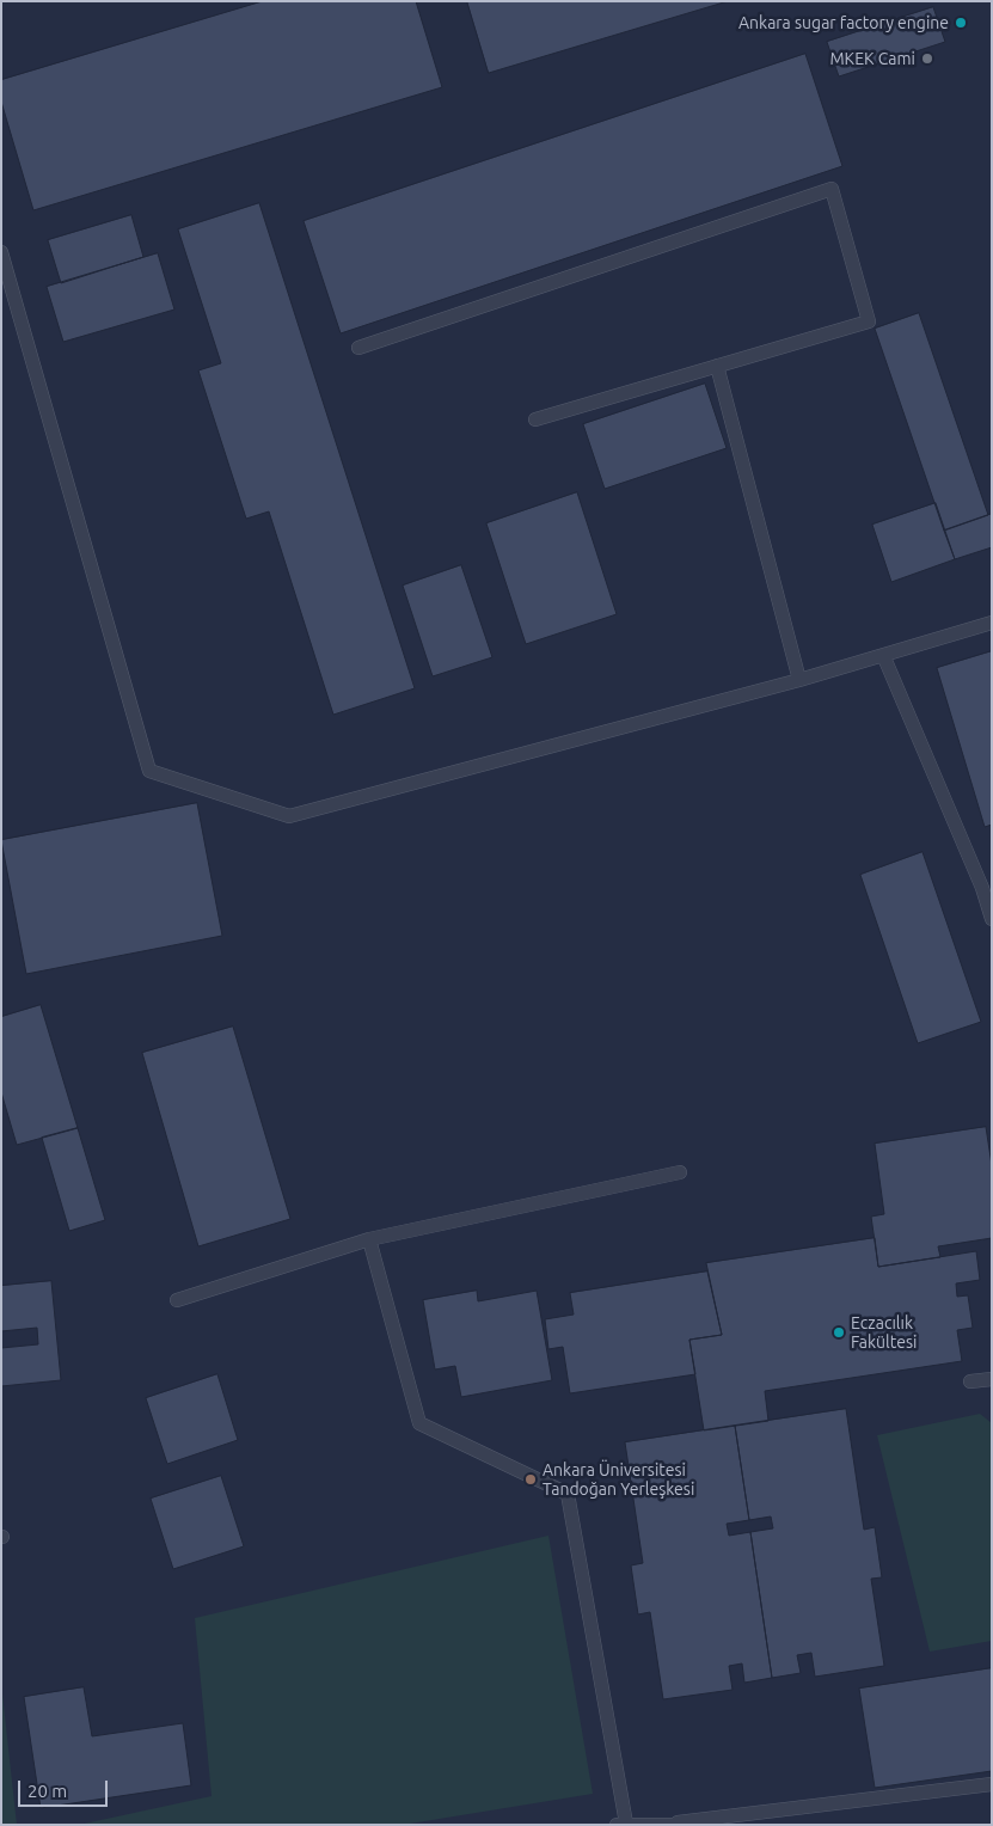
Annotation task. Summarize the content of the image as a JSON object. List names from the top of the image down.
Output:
{
  "places": [
    "Ankara sugar factory engine",
    "MKEK Cami",
    "Eczacılık Fakültesi",
    "Ankara Üniversitesi Tandoğan Yerleşkesi"
  ],
  "scale_bar": "20 m"
}
